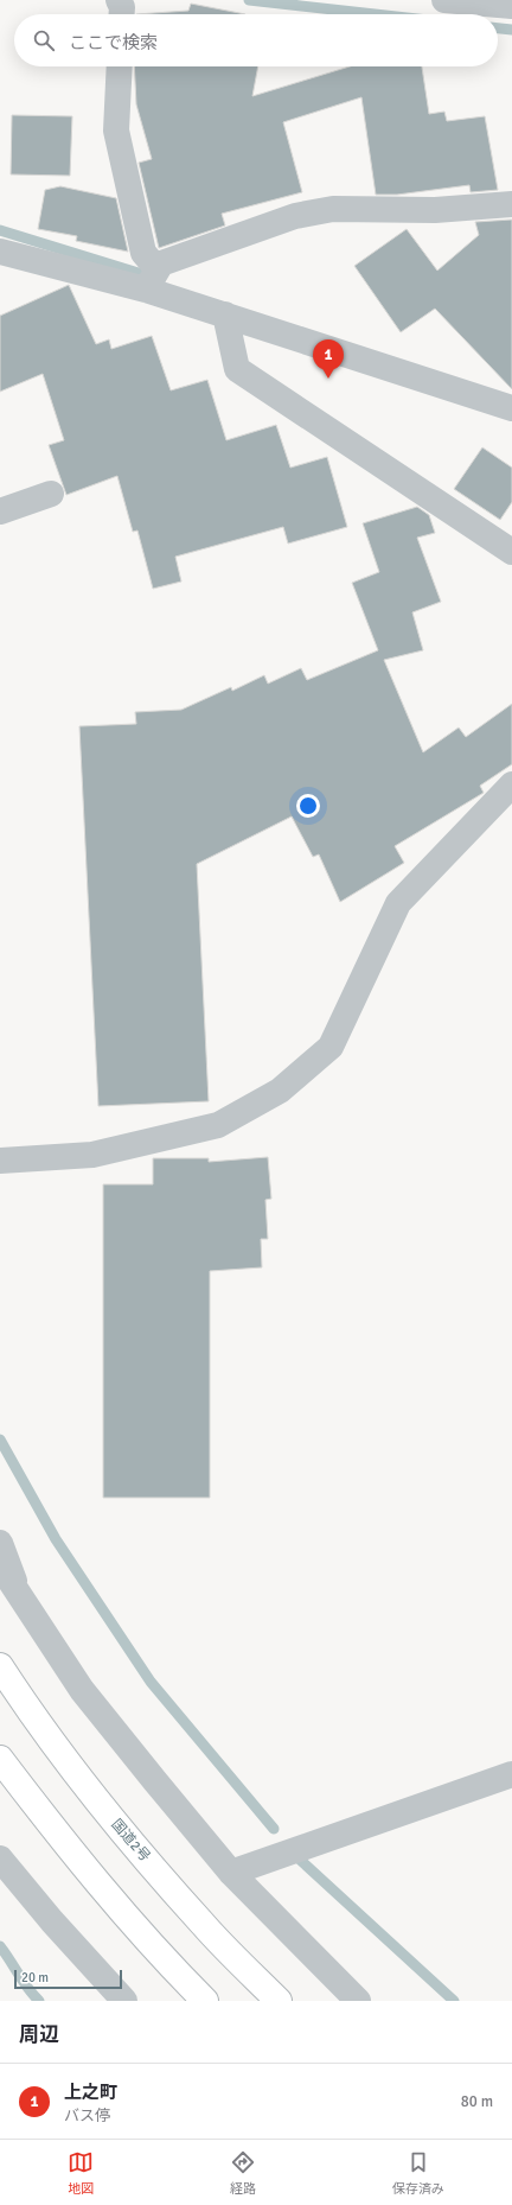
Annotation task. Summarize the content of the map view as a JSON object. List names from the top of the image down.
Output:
{
  "streets": {
    "highway": ["国道2号"]
  },
  "scale_bar": "20 m",
  "page": {
    "search": "ここで検索",
    "pins": "1",
    "scale": "20 m",
    "heading": "周辺",
    "list": [
      {
        "mark": "1",
        "name": "上之町",
        "note": "バス停",
        "value": "80 m"
      }
    ],
    "nav": ["地図", "経路", "保存済み"]
  }
}
